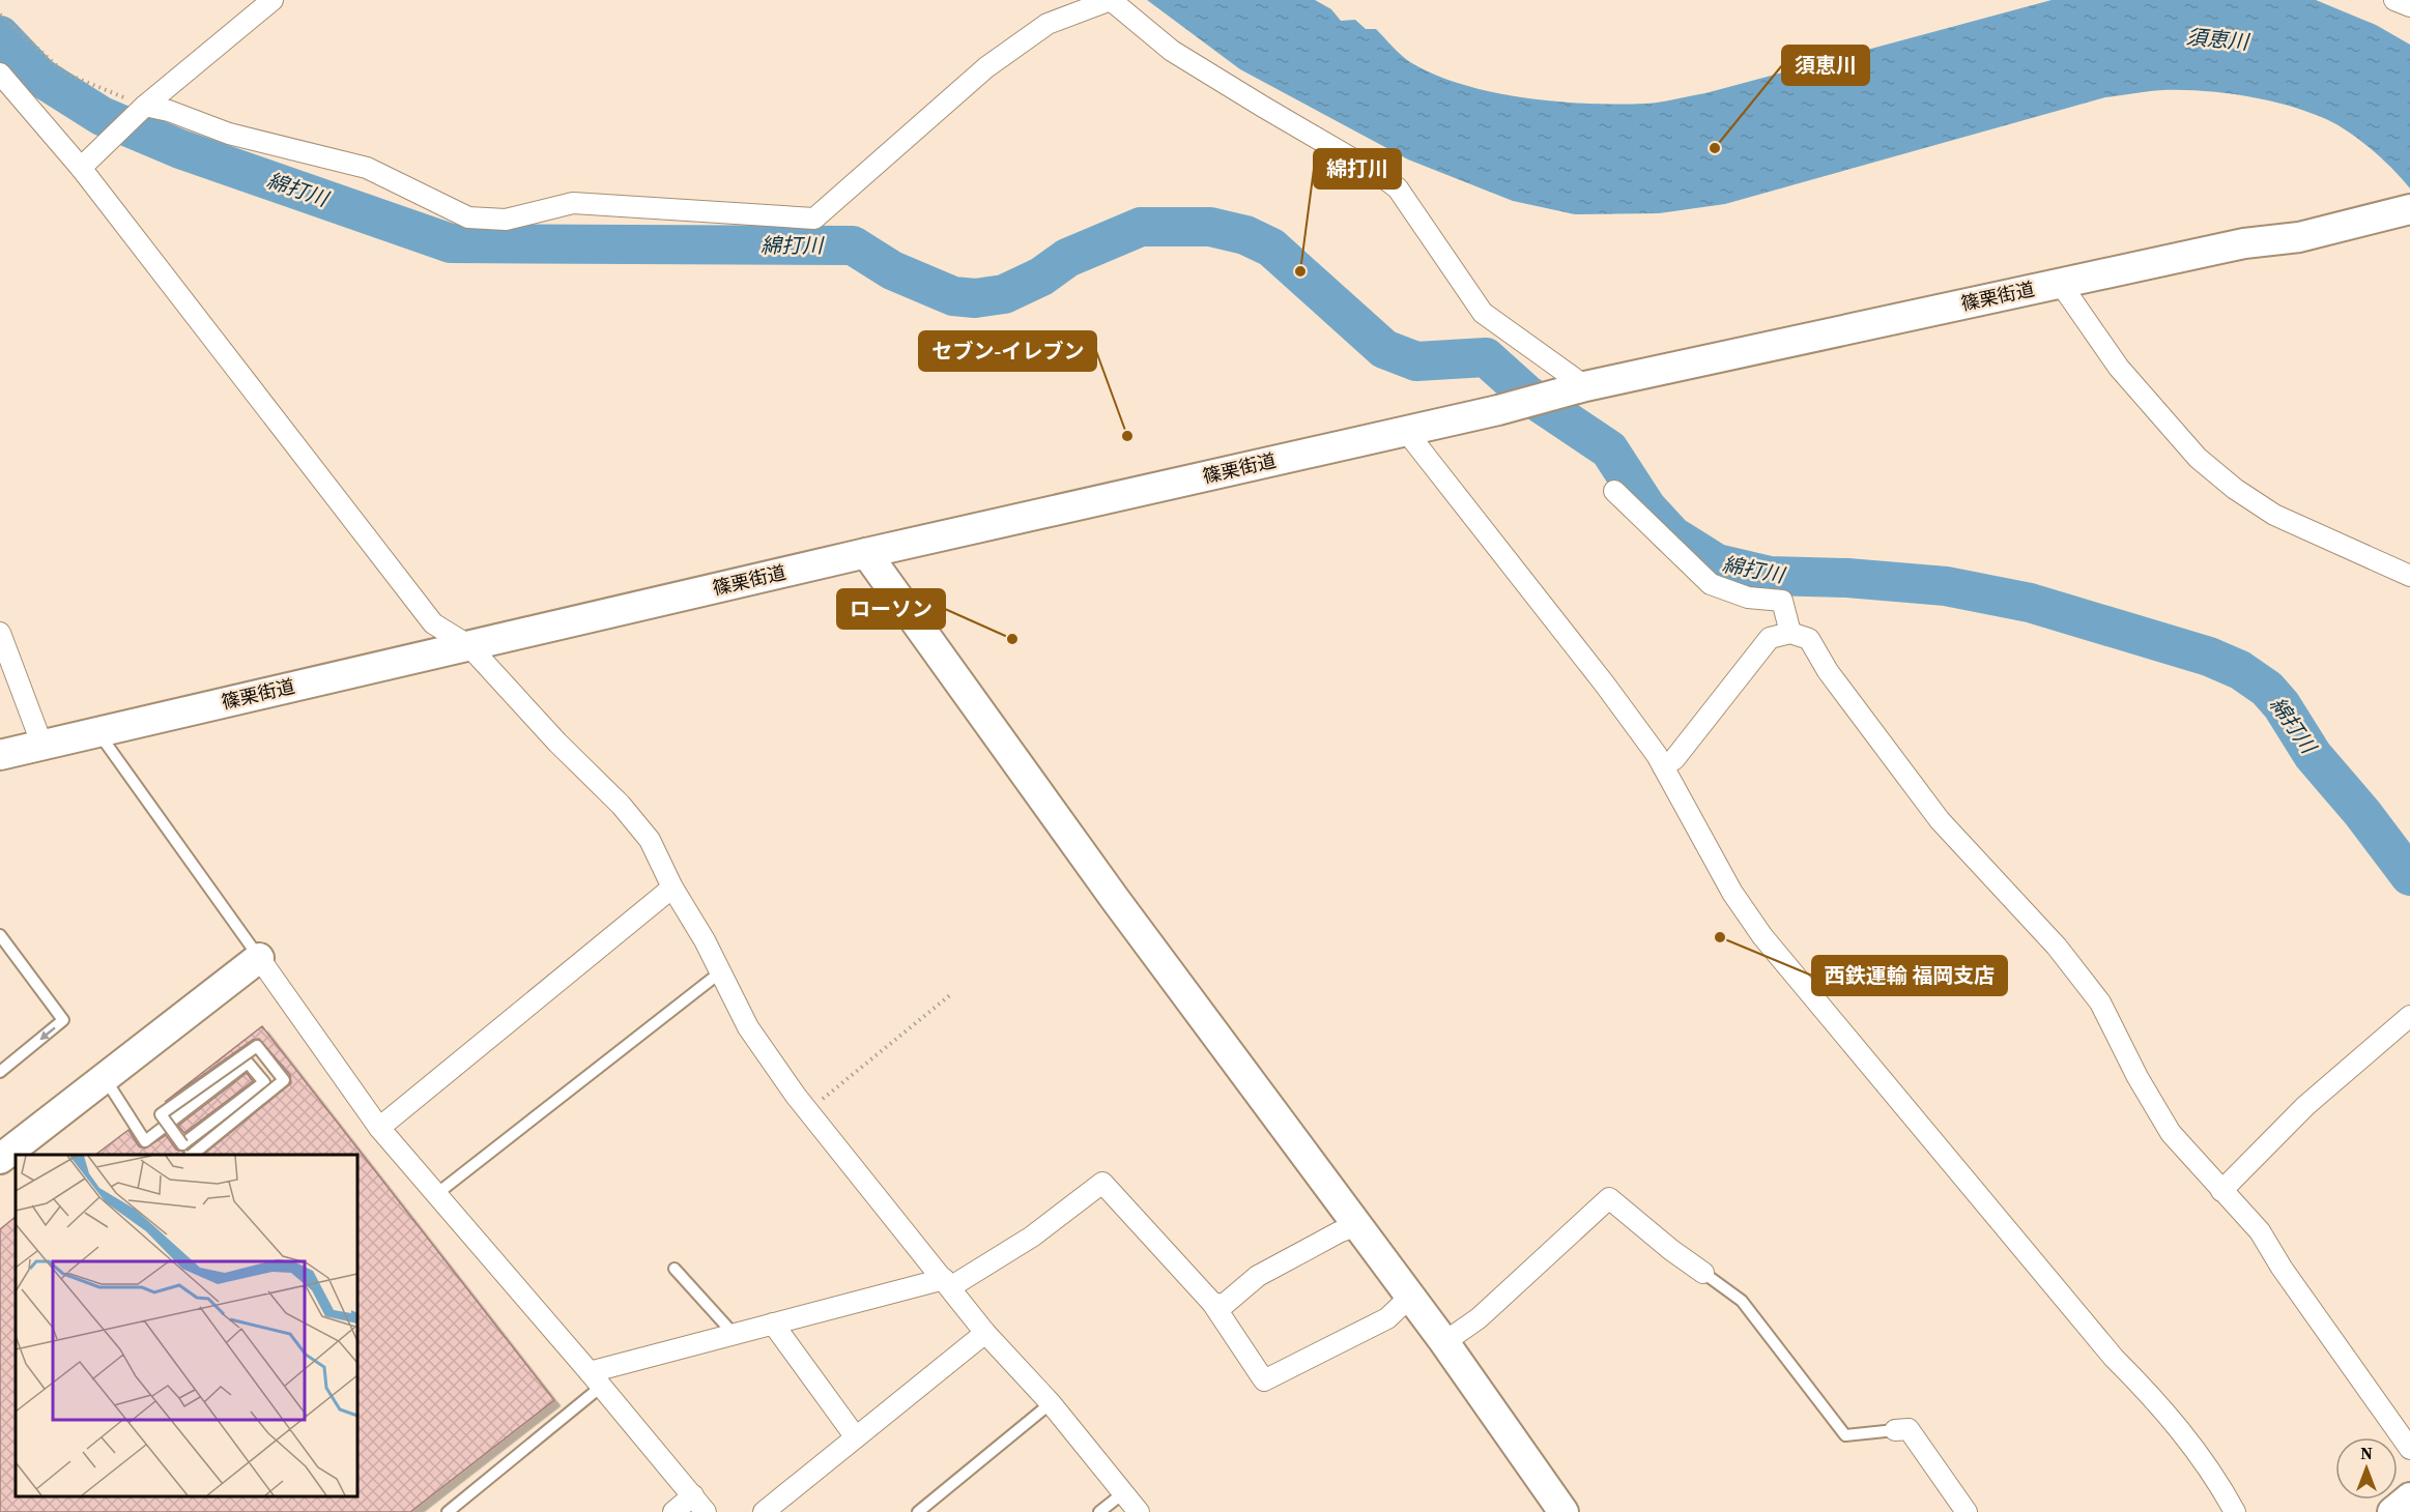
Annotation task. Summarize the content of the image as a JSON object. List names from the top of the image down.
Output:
{
  "streets": {
    "main road": ["篠栗街道"]
  },
  "water": ["須恵川", "綿打川"],
  "places": [
    "須恵川",
    "綿打川",
    "セブン-イレブン",
    "ローソン",
    "西鉄運輸 福岡支店"
  ],
  "north": "top"
}
